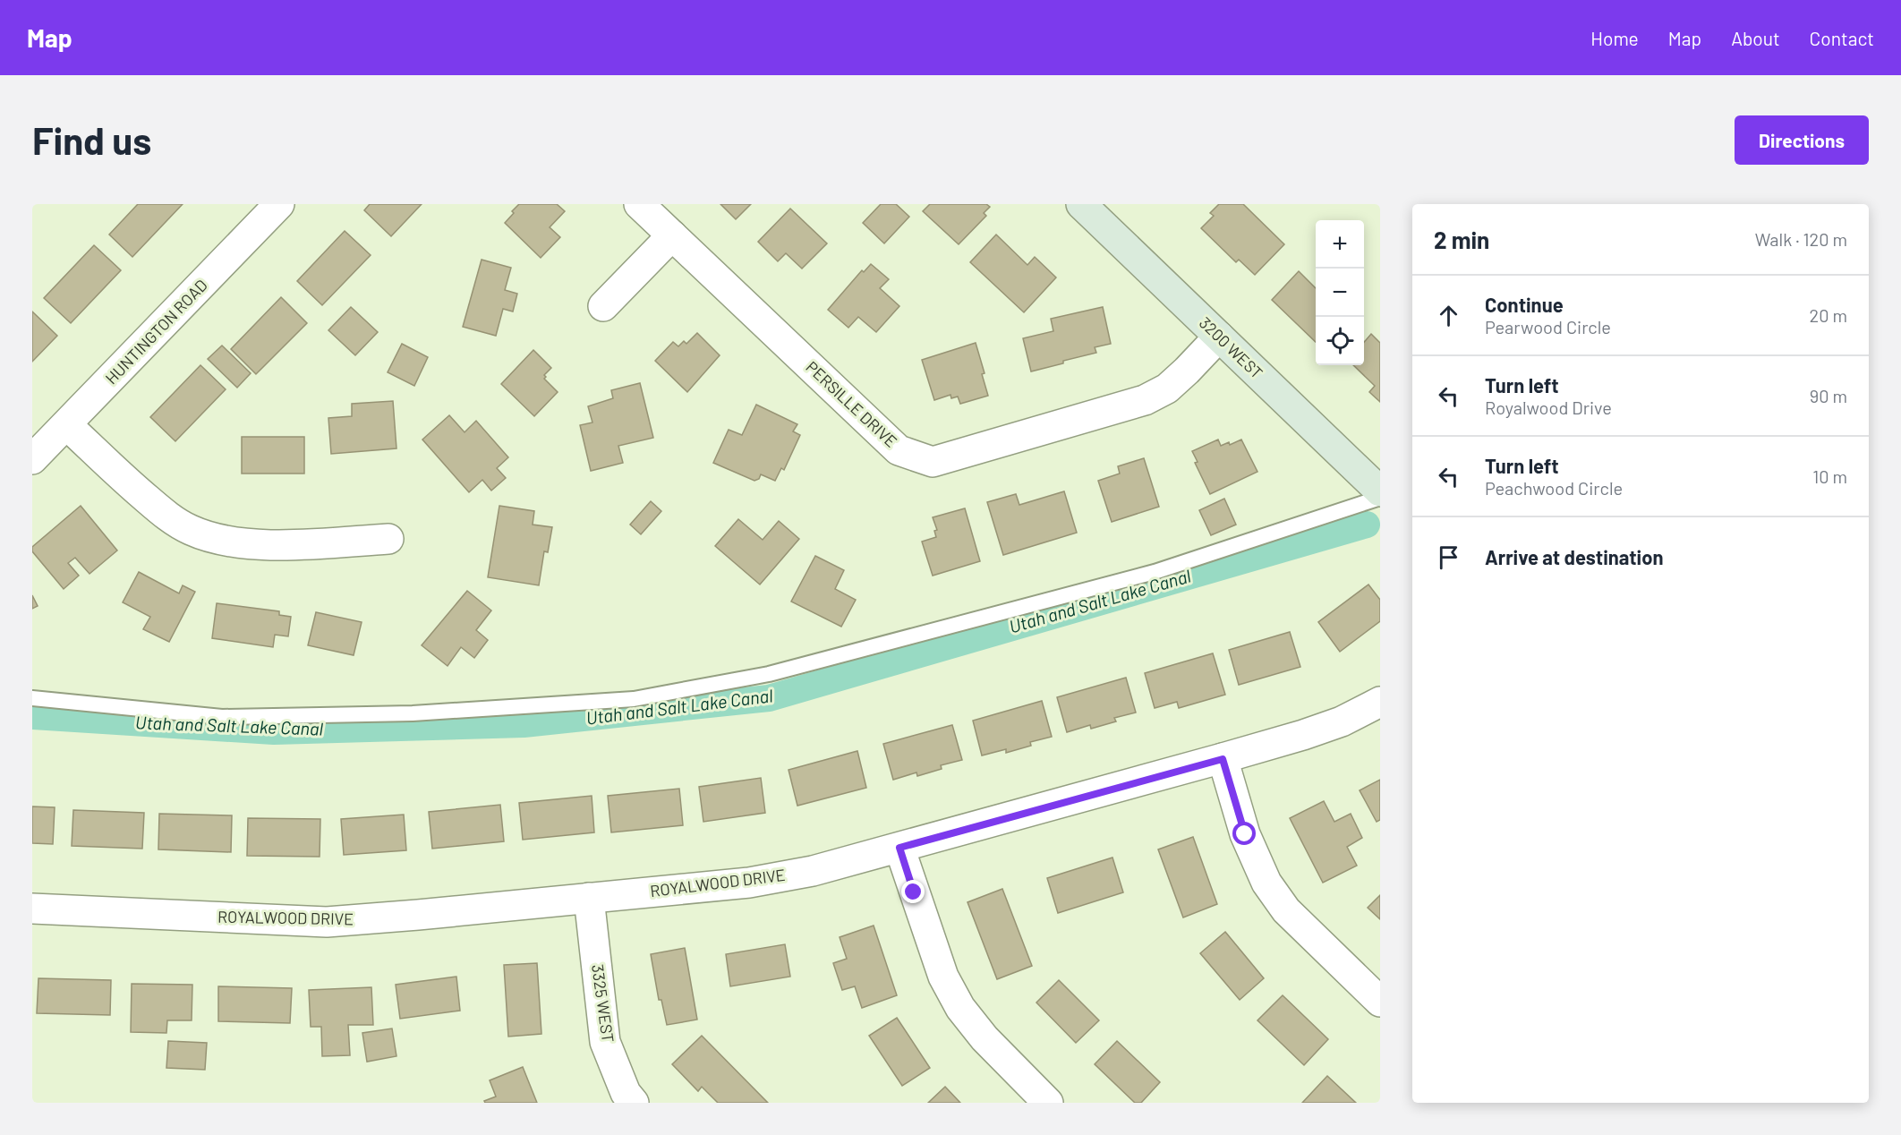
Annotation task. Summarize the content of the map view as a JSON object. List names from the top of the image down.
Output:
{
  "streets": {
    "street": [
      "HUNTINGTON ROAD",
      "3200 WEST",
      "PERSILLE DRIVE",
      "ROYALWOOD DRIVE",
      "3325 WEST"
    ]
  },
  "crossings": [
    ["3200 WEST", "PERSILLE DRIVE"],
    ["ROYALWOOD DRIVE", "3325 WEST"]
  ],
  "water": ["Utah and Salt Lake Canal"],
  "page": {
    "header": "Map",
    "nav": [
      "Home",
      "Map",
      "About",
      "Contact"
    ],
    "buttons": "Directions",
    "title": "Find us",
    "heading": ["2 min", "Walk · 120 m"],
    "map_buttons": ["+", "−"],
    "list": [
      ["Continue", "Pearwood Circle", "20 m"],
      ["Turn left", "Royalwood Drive", "90 m"],
      ["Turn left", "Peachwood Circle", "10 m"],
      "Arrive at destination"
    ]
  }
}
